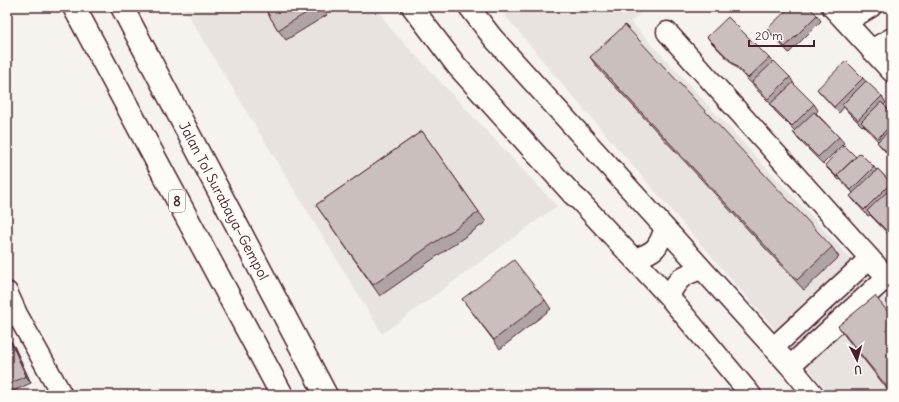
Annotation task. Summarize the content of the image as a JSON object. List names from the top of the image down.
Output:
{
  "streets": {
    "highway": ["8", "Jalan Tol Surabaya–Gempol"]
  },
  "scale_bar": "20 m",
  "north": "bottom"
}
